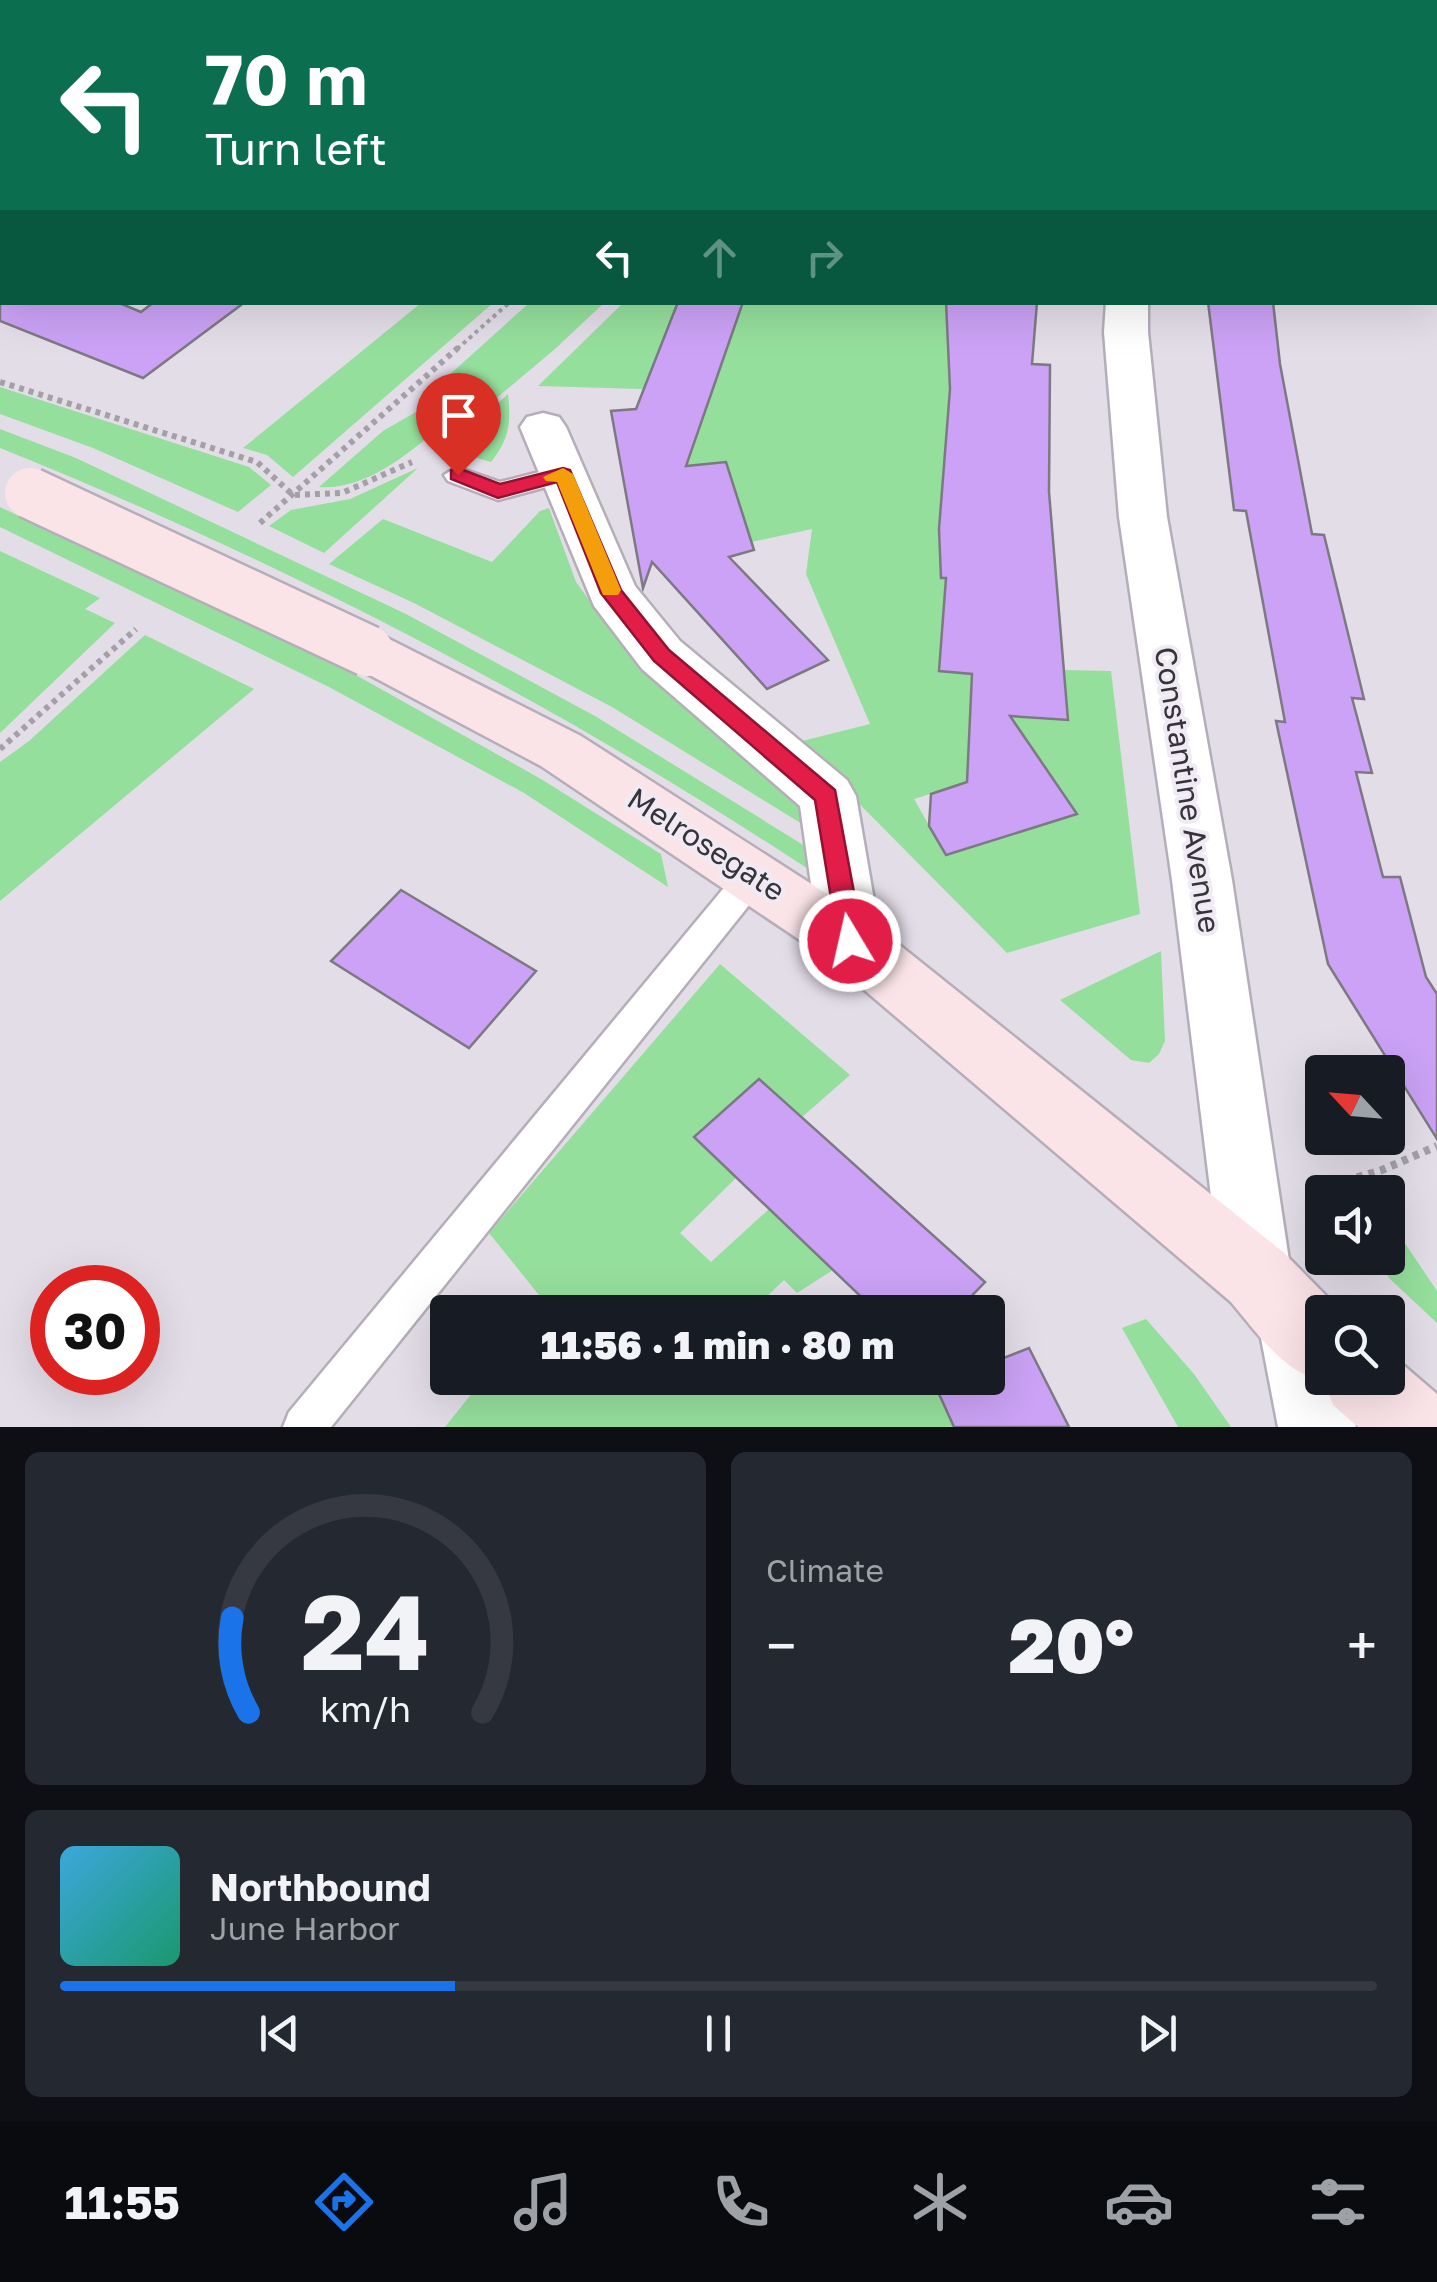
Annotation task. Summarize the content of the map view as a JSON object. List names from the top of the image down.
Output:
{
  "streets": {
    "street": ["Constantine Avenue", "Melrosegate"]
  },
  "crossings": [
    ["Constantine Avenue", "Melrosegate"]
  ],
  "north": "top left",
  "page": {
    "turn": ["70 m", "Turn left"],
    "limit": "30",
    "trip": "11:56 · 1 min · 80 m",
    "tile": "Climate",
    "heat": ["−", "20°", "+"],
    "song": ["Northbound", "June Harbor"],
    "tabs": "11:55",
    "gauge": ["24", "km/h"]
  }
}
